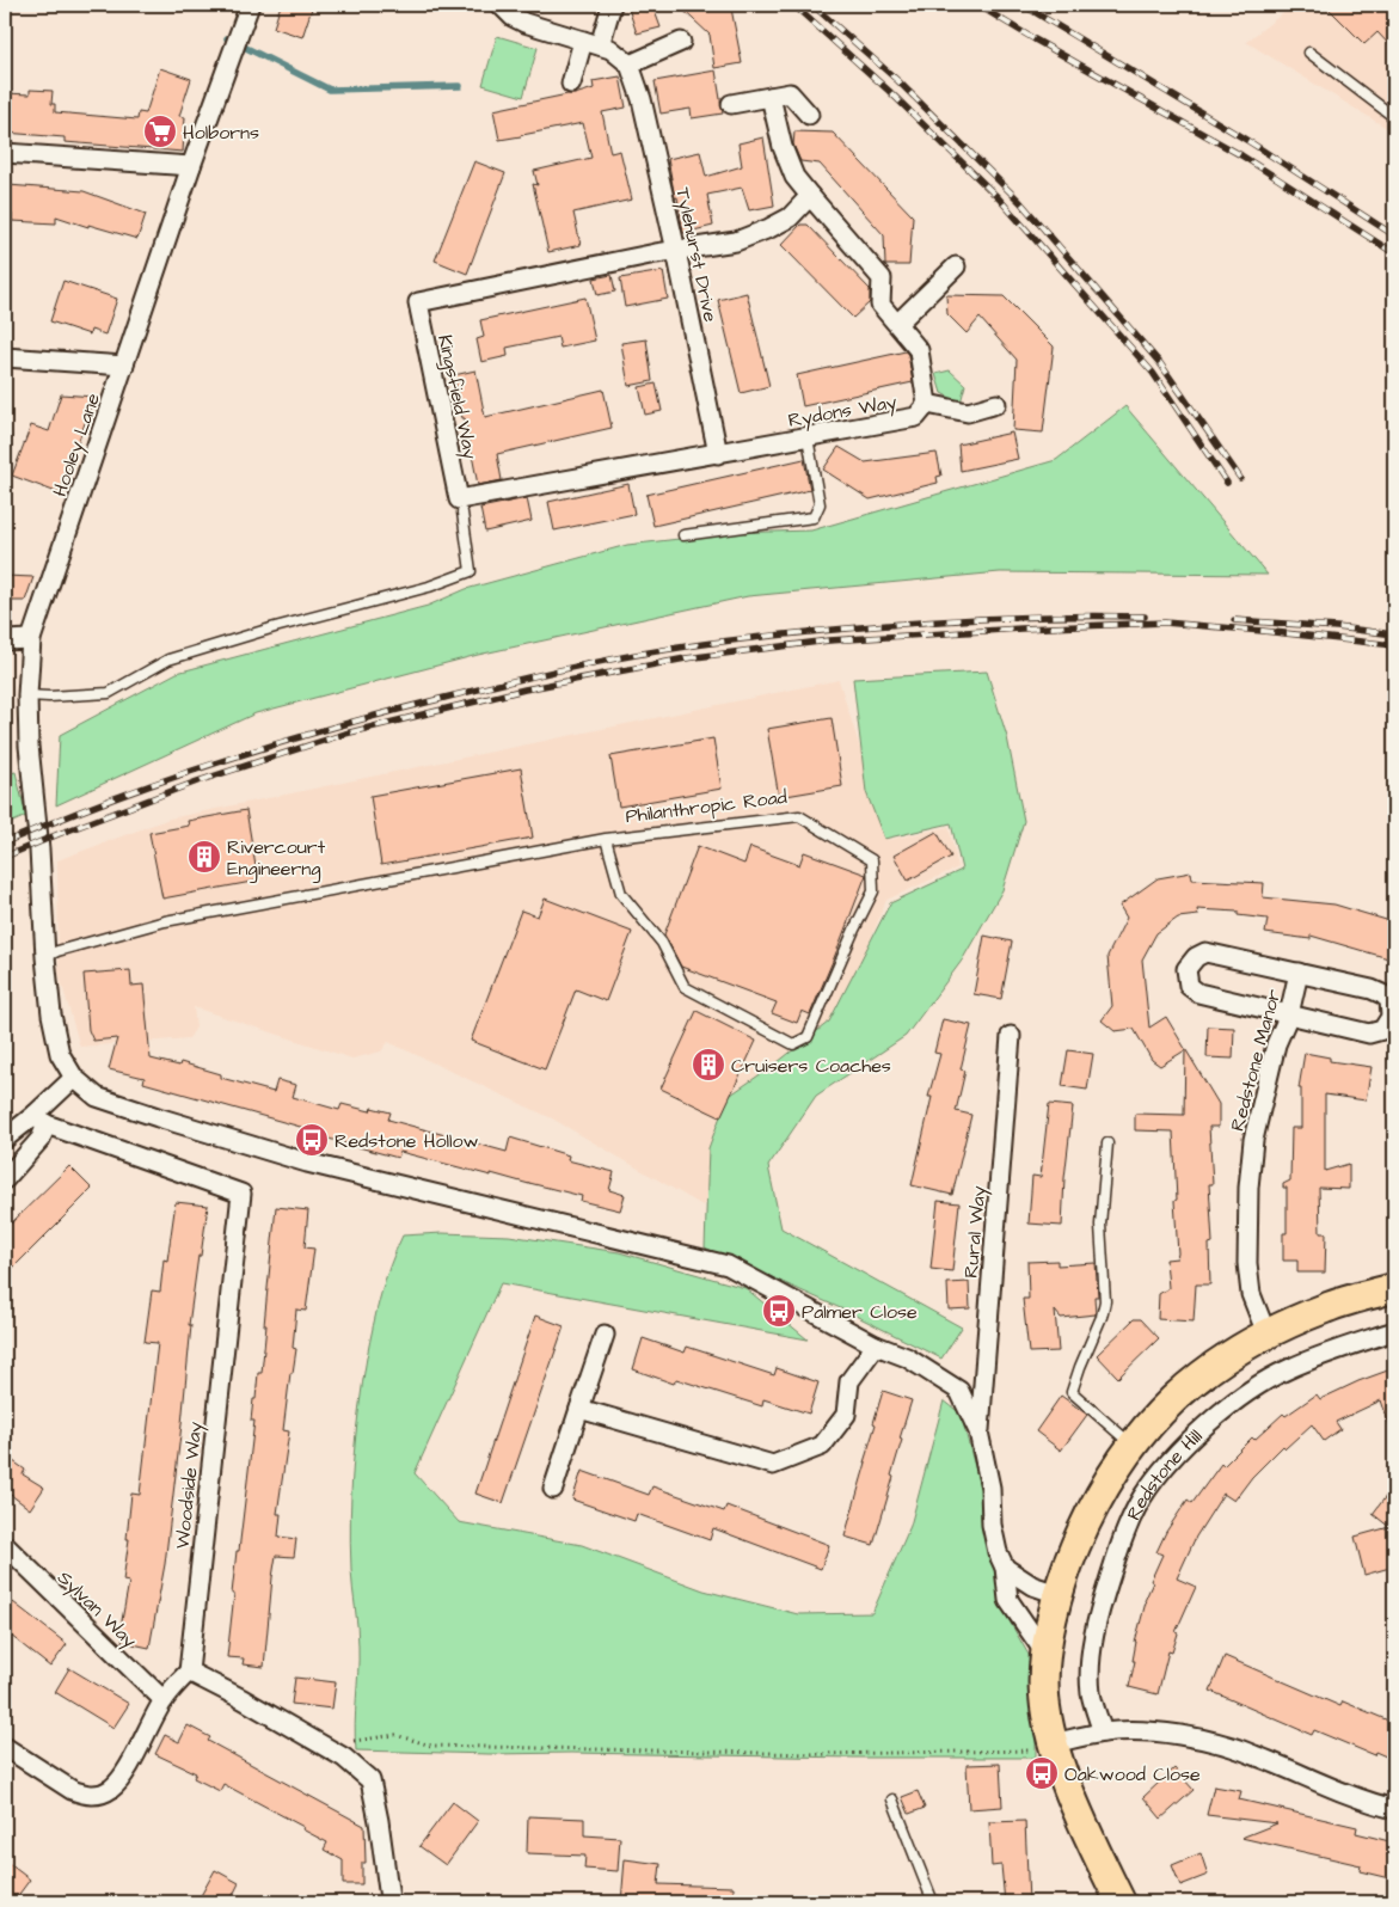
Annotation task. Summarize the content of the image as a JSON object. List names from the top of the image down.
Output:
{
  "streets": {
    "street": [
      "Tylehurst Drive",
      "Kingsfield Way",
      "Rydons Way",
      "Hooley Lane",
      "Redstone Manor",
      "Rural Way",
      "Redstone Hill",
      "Woodside Way",
      "Sylvan Way"
    ],
    "lane": ["Philanthropic Road"]
  },
  "crossings": [
    ["Tylehurst Drive", "Kingsfield Way"],
    ["Tylehurst Drive", "Rydons Way"],
    ["Kingsfield Way", "Rydons Way"],
    ["Hooley Lane", "Philanthropic Road"]
  ],
  "places": {
    "supermarket": ["Holborns"],
    "building": ["Rivercourt Engineerng", "Cruisers Coaches"],
    "bus stop": ["Redstone Hollow", "Palmer Close", "Oakwood Close"]
  }
}
